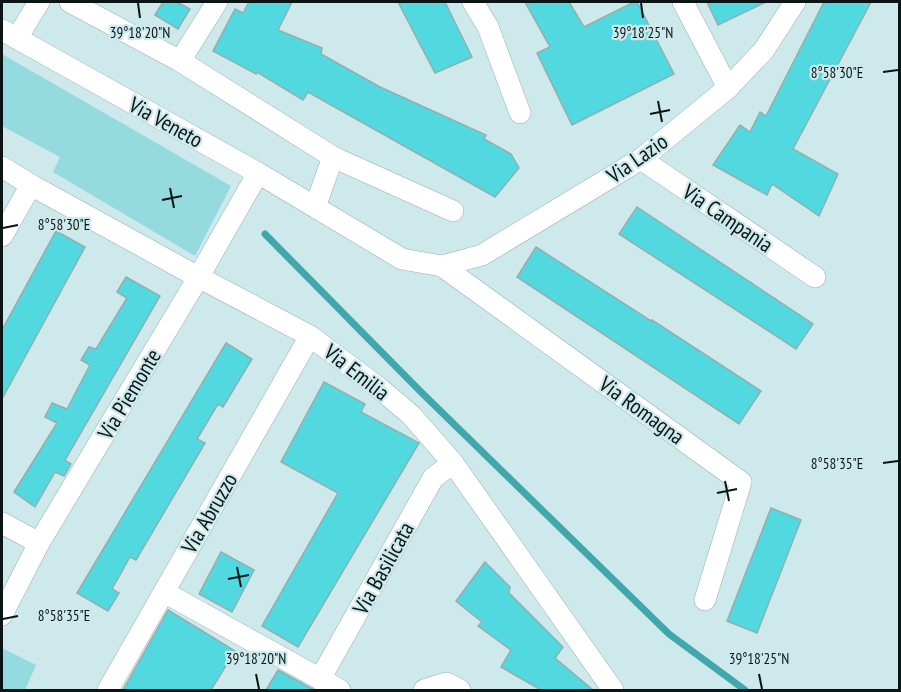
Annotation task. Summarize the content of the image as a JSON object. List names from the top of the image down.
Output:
{
  "streets": {
    "street": [
      "Via Veneto",
      "Via Lazio",
      "Via Campania",
      "Via Emilia",
      "Via Piemonte",
      "Via Romagna",
      "Via Abruzzo",
      "Via Basilicata"
    ]
  },
  "crossings": [
    ["Via Veneto", "Via Lazio"],
    ["Via Veneto", "Via Piemonte"],
    ["Via Veneto", "Via Romagna"],
    ["Via Lazio", "Via Campania"],
    ["Via Lazio", "Via Romagna"],
    ["Via Emilia", "Via Piemonte"],
    ["Via Emilia", "Via Abruzzo"],
    ["Via Emilia", "Via Basilicata"]
  ],
  "coordinates": [
    "39°18'20\"N",
    "39°18'25\"N",
    "8°58'30\"E",
    "8°58'35\"E"
  ]
}
